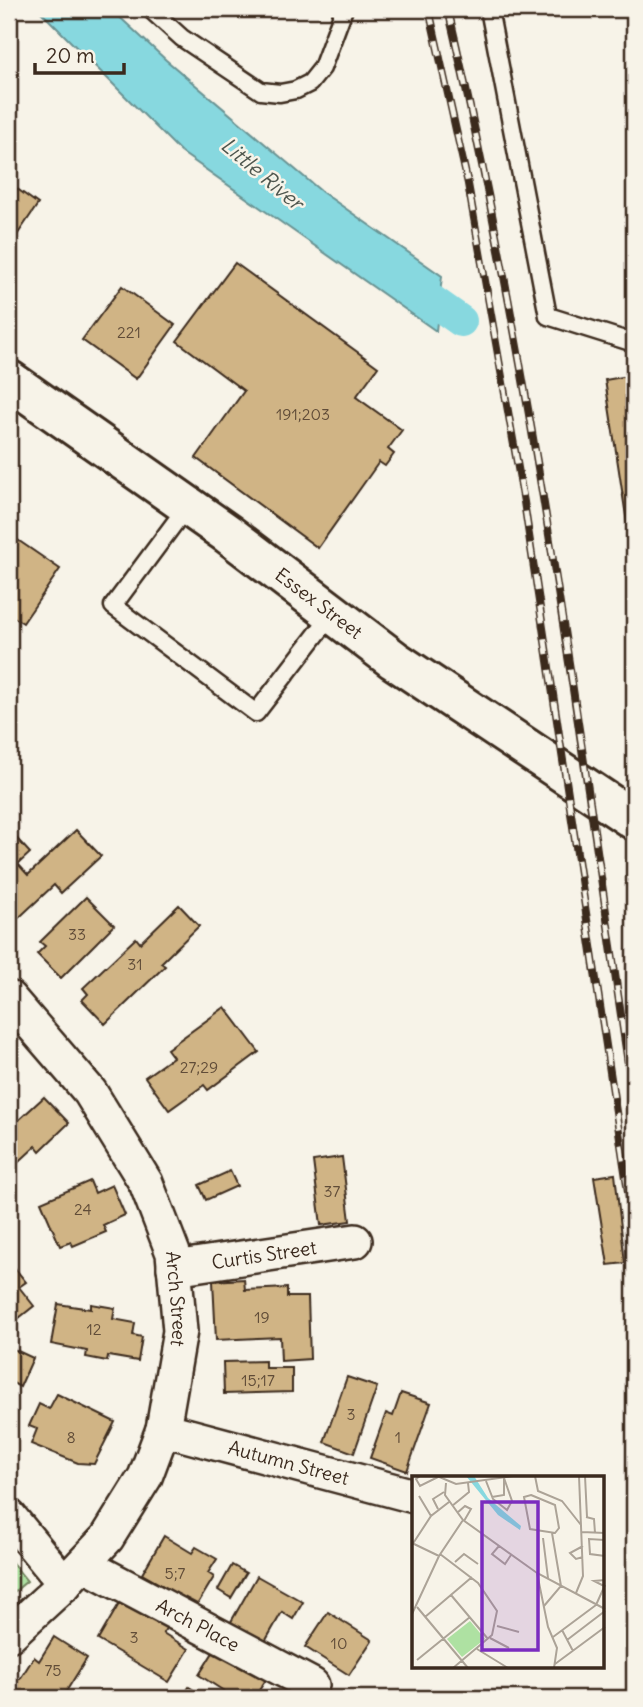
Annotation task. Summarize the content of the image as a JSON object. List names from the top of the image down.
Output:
{
  "streets": {
    "main road": ["Essex Street"],
    "street": [
      "Curtis Street",
      "Arch Street",
      "Autumn Street",
      "Arch Place"
    ]
  },
  "crossings": [
    ["Curtis Street", "Arch Street"],
    ["Arch Street", "Autumn Street"],
    ["Arch Street", "Arch Place"]
  ],
  "water": ["Little River"],
  "house_numbers": [
    "221",
    "191;203",
    "33",
    "31",
    "27;29",
    "37",
    "24",
    "19",
    "12",
    "15;17",
    "3",
    "8",
    "1",
    "5;7",
    "3",
    "10",
    "75"
  ],
  "scale_bar": "20 m"
}
